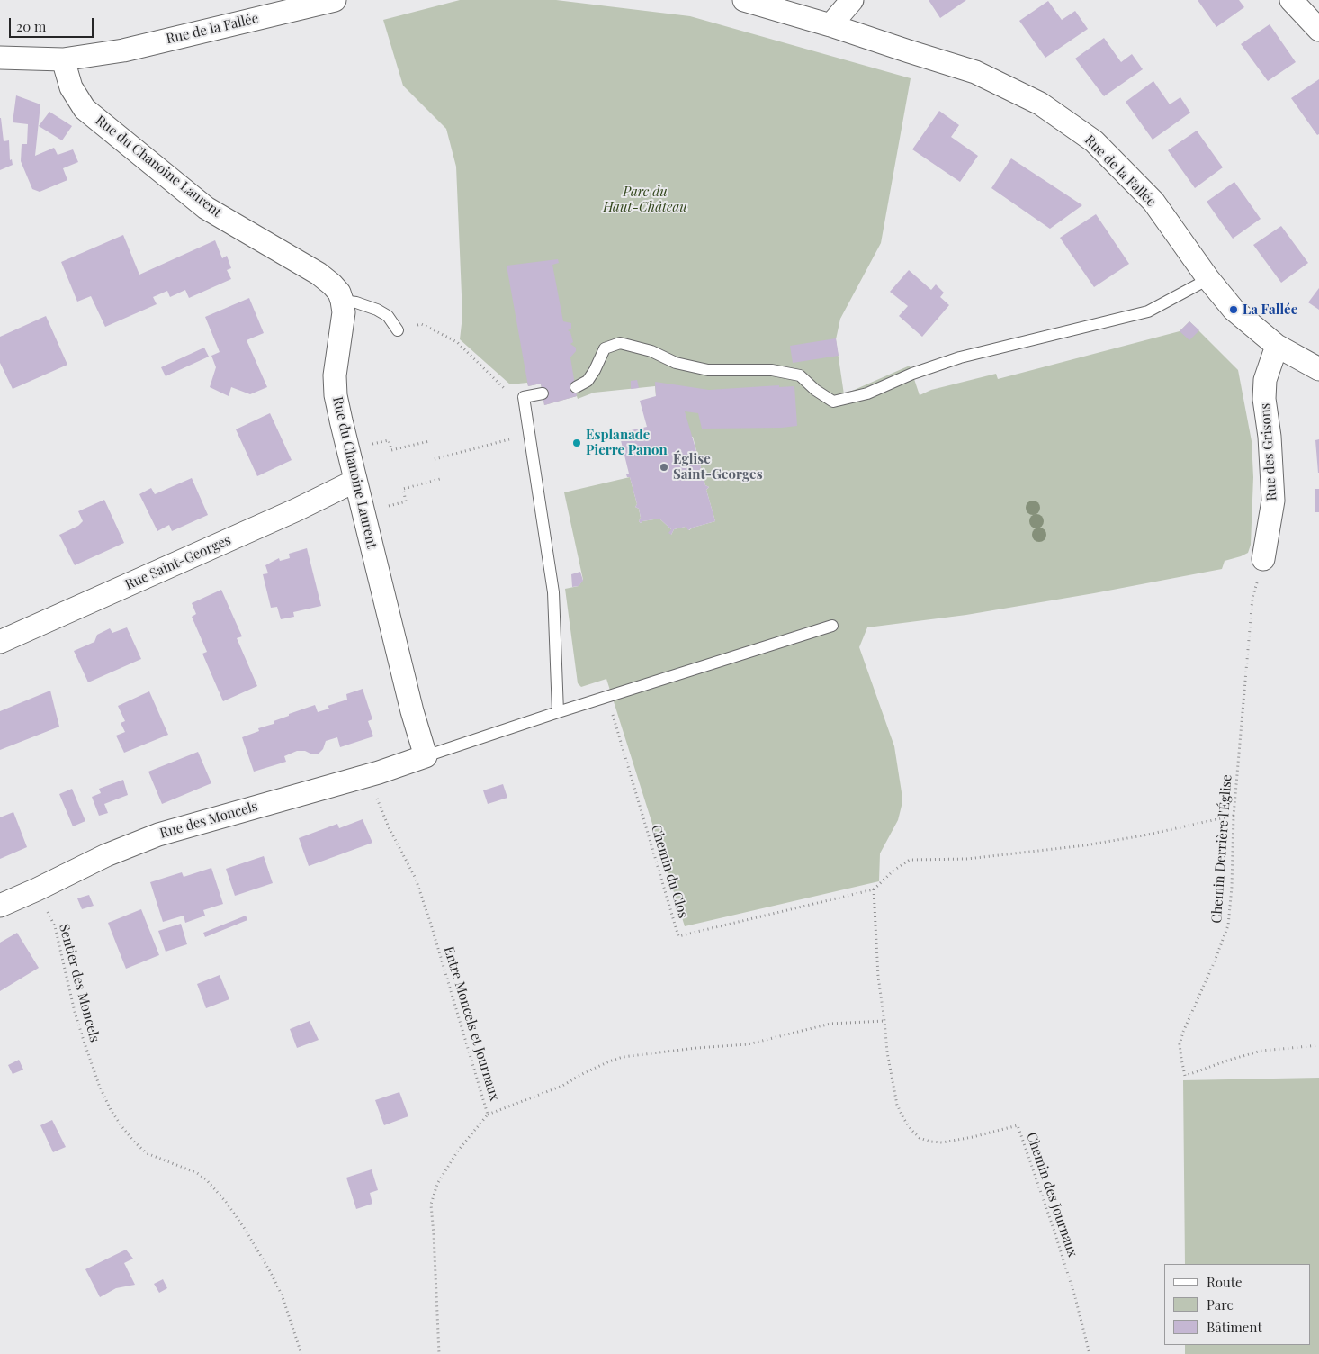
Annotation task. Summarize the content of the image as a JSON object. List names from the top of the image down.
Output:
{
  "streets": {
    "street": [
      "Rue de la Fallée",
      "Rue du Chanoine Laurent",
      "Rue des Grisons",
      "Rue Saint-Georges",
      "Rue des Moncels"
    ],
    "path": [
      "Chemin Derrière l'Église",
      "Chemin du Clos",
      "Sentier des Moncels",
      "Entre Moncels et Journaux",
      "Chemin des Journaux"
    ]
  },
  "crossings": [
    ["Rue de la Fallée", "Rue du Chanoine Laurent"],
    ["Rue de la Fallée", "Rue des Grisons"],
    ["Rue du Chanoine Laurent", "Rue Saint-Georges"],
    ["Rue du Chanoine Laurent", "Rue des Moncels"],
    ["Rue des Grisons", "Chemin Derrière l'Église"],
    ["Rue des Moncels", "Sentier des Moncels"],
    ["Rue des Moncels", "Entre Moncels et Journaux"],
    ["Chemin du Clos", "Chemin des Journaux"]
  ],
  "parks": ["Parc du Haut-Château"],
  "places": ["La Fallée", "Esplanade Pierre Panon", "Église Saint-Georges"],
  "legend": ["Route", "Parc", "Bâtiment"],
  "scale_bar": "20 m"
}
